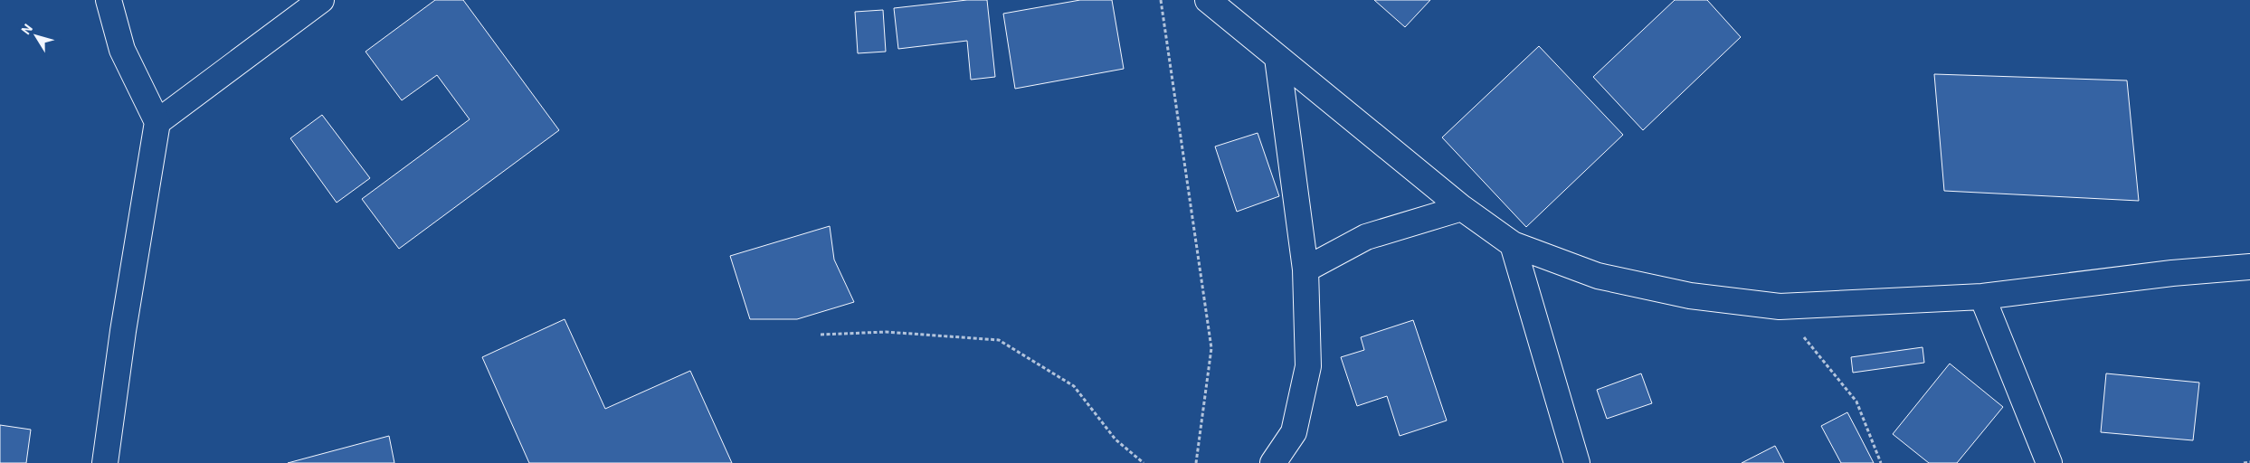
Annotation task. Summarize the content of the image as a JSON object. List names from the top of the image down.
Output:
{
  "north": "top left"
}
